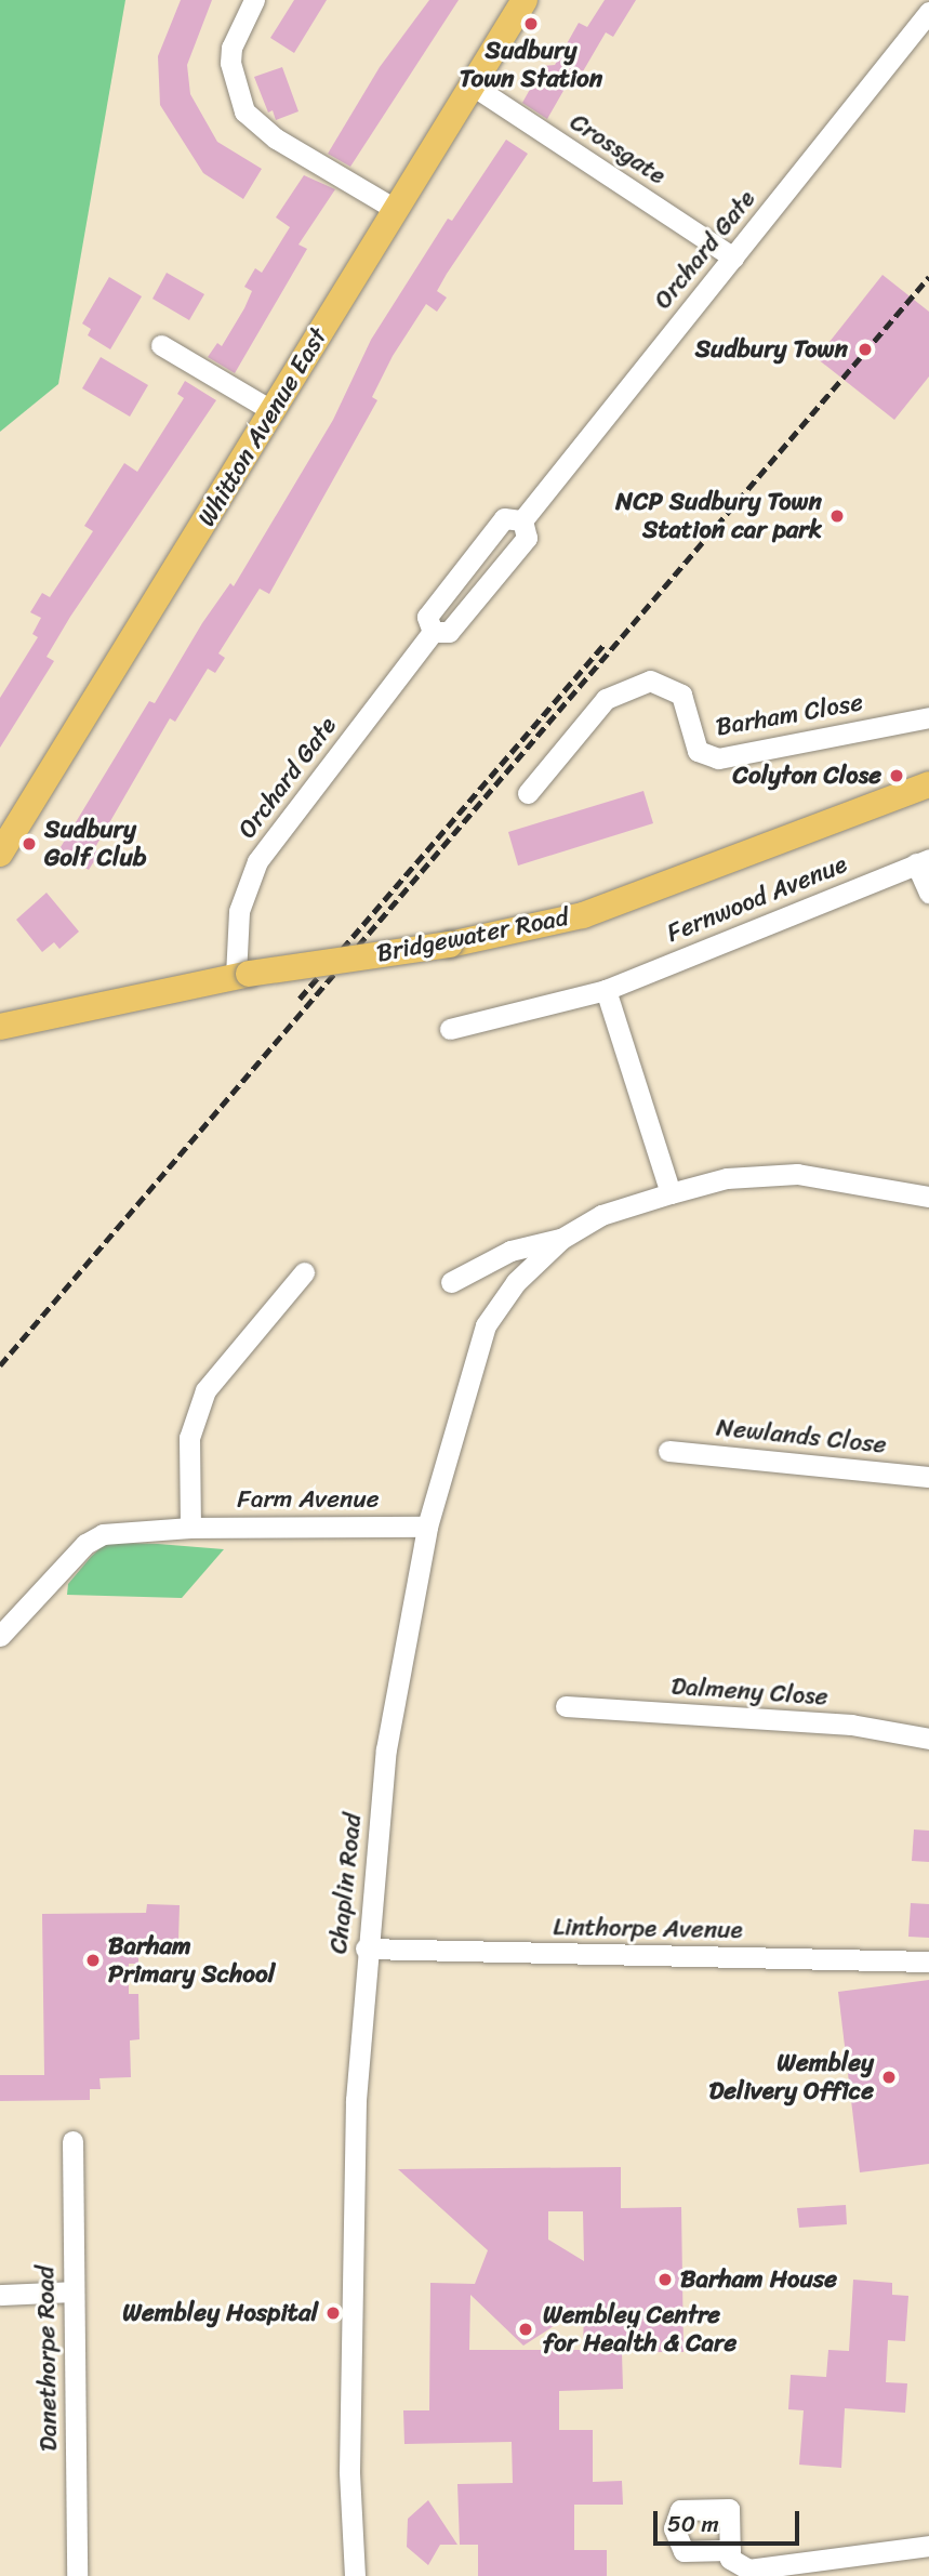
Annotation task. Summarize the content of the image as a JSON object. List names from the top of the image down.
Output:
{
  "streets": {
    "main road": ["Whitton Avenue East", "Bridgewater Road"],
    "street": [
      "Crossgate",
      "Orchard Gate",
      "Barham Close",
      "Fernwood Avenue",
      "Newlands Close",
      "Farm Avenue",
      "Dalmeny Close",
      "Chaplin Road",
      "Linthorpe Avenue",
      "Danethorpe Road"
    ]
  },
  "crossings": [
    ["Crossgate", "Orchard Gate"],
    ["Crossgate", "Whitton Avenue East"],
    ["Orchard Gate", "Bridgewater Road"],
    ["Farm Avenue", "Chaplin Road"],
    ["Chaplin Road", "Linthorpe Avenue"]
  ],
  "places": [
    "Sudbury Town Station",
    "Sudbury Town",
    "NCP Sudbury Town Station car park",
    "Colyton Close",
    "Sudbury Golf Club",
    "Barham Primary School",
    "Wembley Delivery Office",
    "Barham House",
    "Wembley Hospital",
    "Wembley Centre for Health & Care"
  ],
  "scale_bar": "50 m"
}
